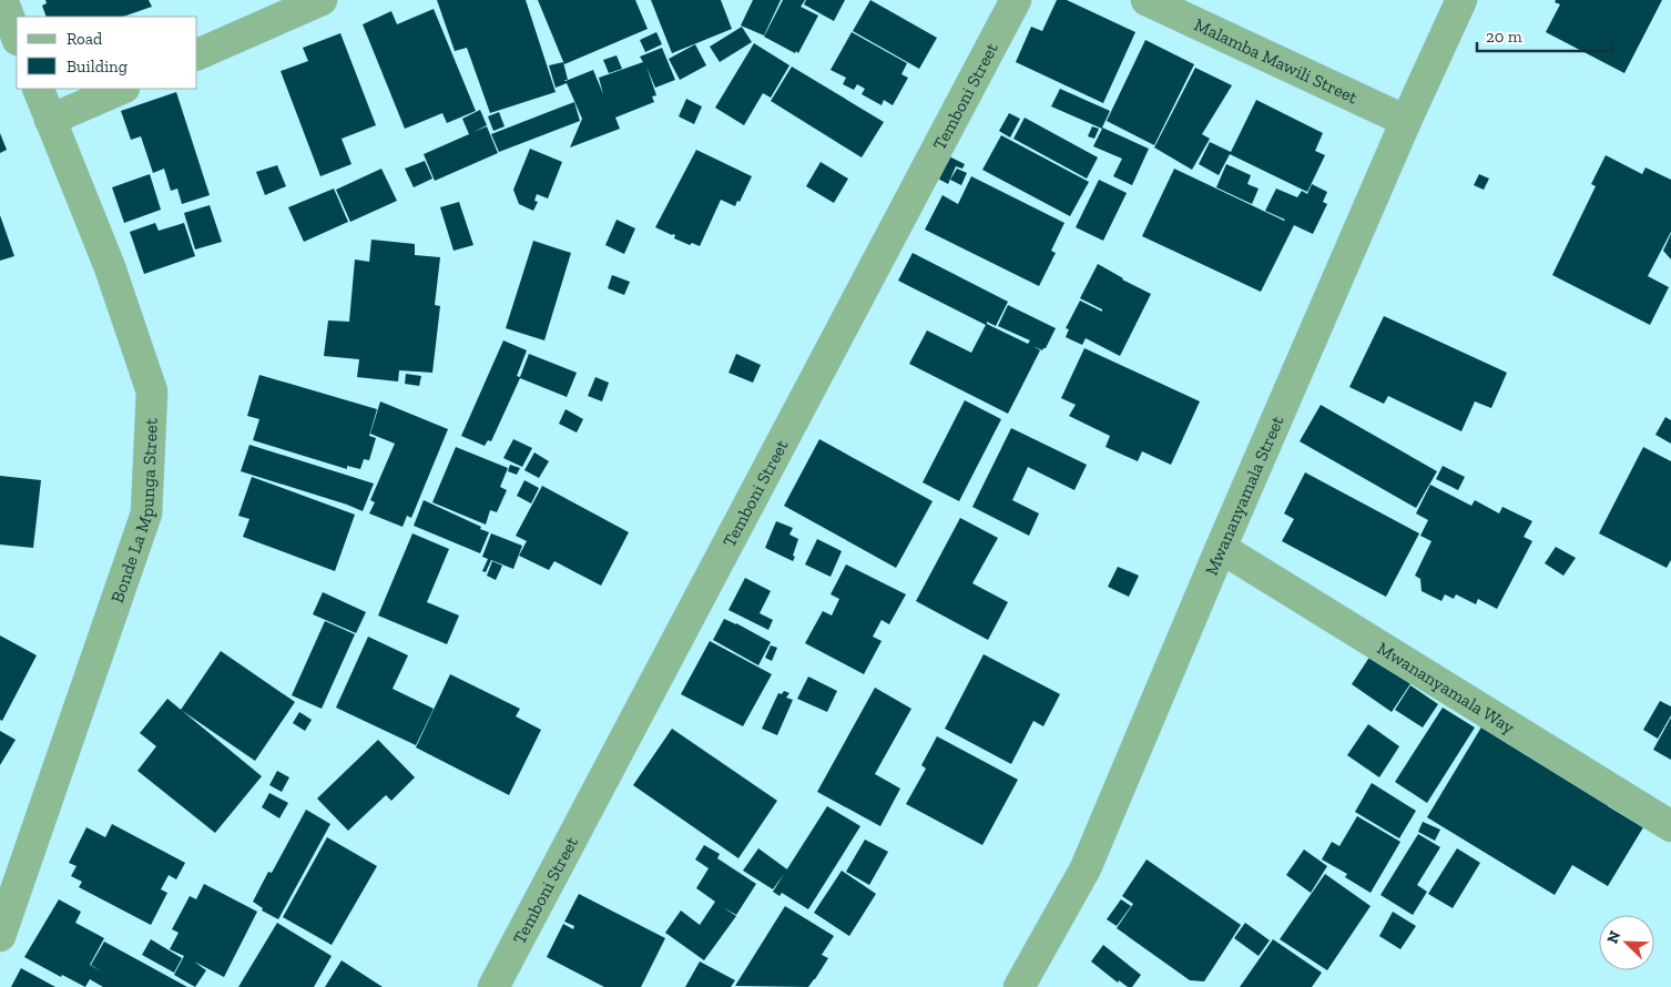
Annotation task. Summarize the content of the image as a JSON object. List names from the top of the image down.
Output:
{
  "streets": {
    "street": [
      "Malamba Mawili Street",
      "Temboni Street",
      "Mwananyamala Street",
      "Bonde La Mpunga Street",
      "Mwananyamala Way"
    ]
  },
  "crossings": [
    ["Malamba Mawili Street", "Mwananyamala Street"],
    ["Mwananyamala Street", "Mwananyamala Way"]
  ],
  "legend": ["Road", "Building"],
  "scale_bar": "20 m",
  "north": "top left"
}
